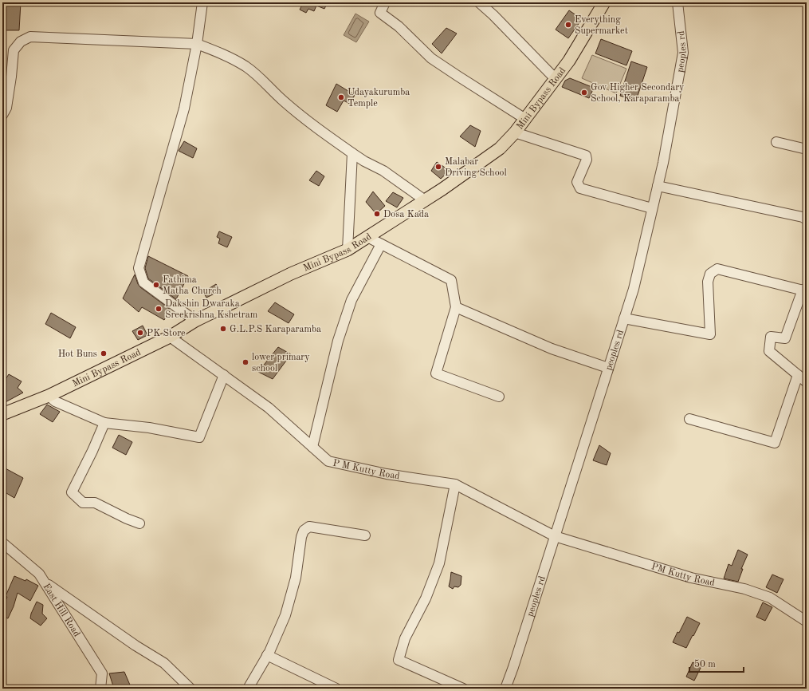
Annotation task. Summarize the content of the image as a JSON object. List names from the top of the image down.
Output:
{
  "streets": {
    "main road": ["Mini Bypass Road"],
    "street": [
      "peoples rd",
      "P M Kutty Road",
      "PM Kutty Road",
      "East Hill Road"
    ]
  },
  "crossings": [
    ["peoples rd", "P M Kutty Road"],
    ["peoples rd", "PM Kutty Road"],
    ["Mini Bypass Road", "P M Kutty Road"],
    ["P M Kutty Road", "PM Kutty Road"]
  ],
  "places": [
    "Everything Supermarket",
    "Gov Higher Secondary School, Karaparamba",
    "Udayakurumba Temple",
    "Malabar Driving School",
    "Dosa Kada",
    "Fathima Matha Church",
    "Dakshin Dwaraka Sreekrishna Kshetram",
    "G.L.P.S Karaparamba",
    "PK Store",
    "Hot Buns",
    "lower primary school"
  ],
  "scale_bar": "50 m"
}
